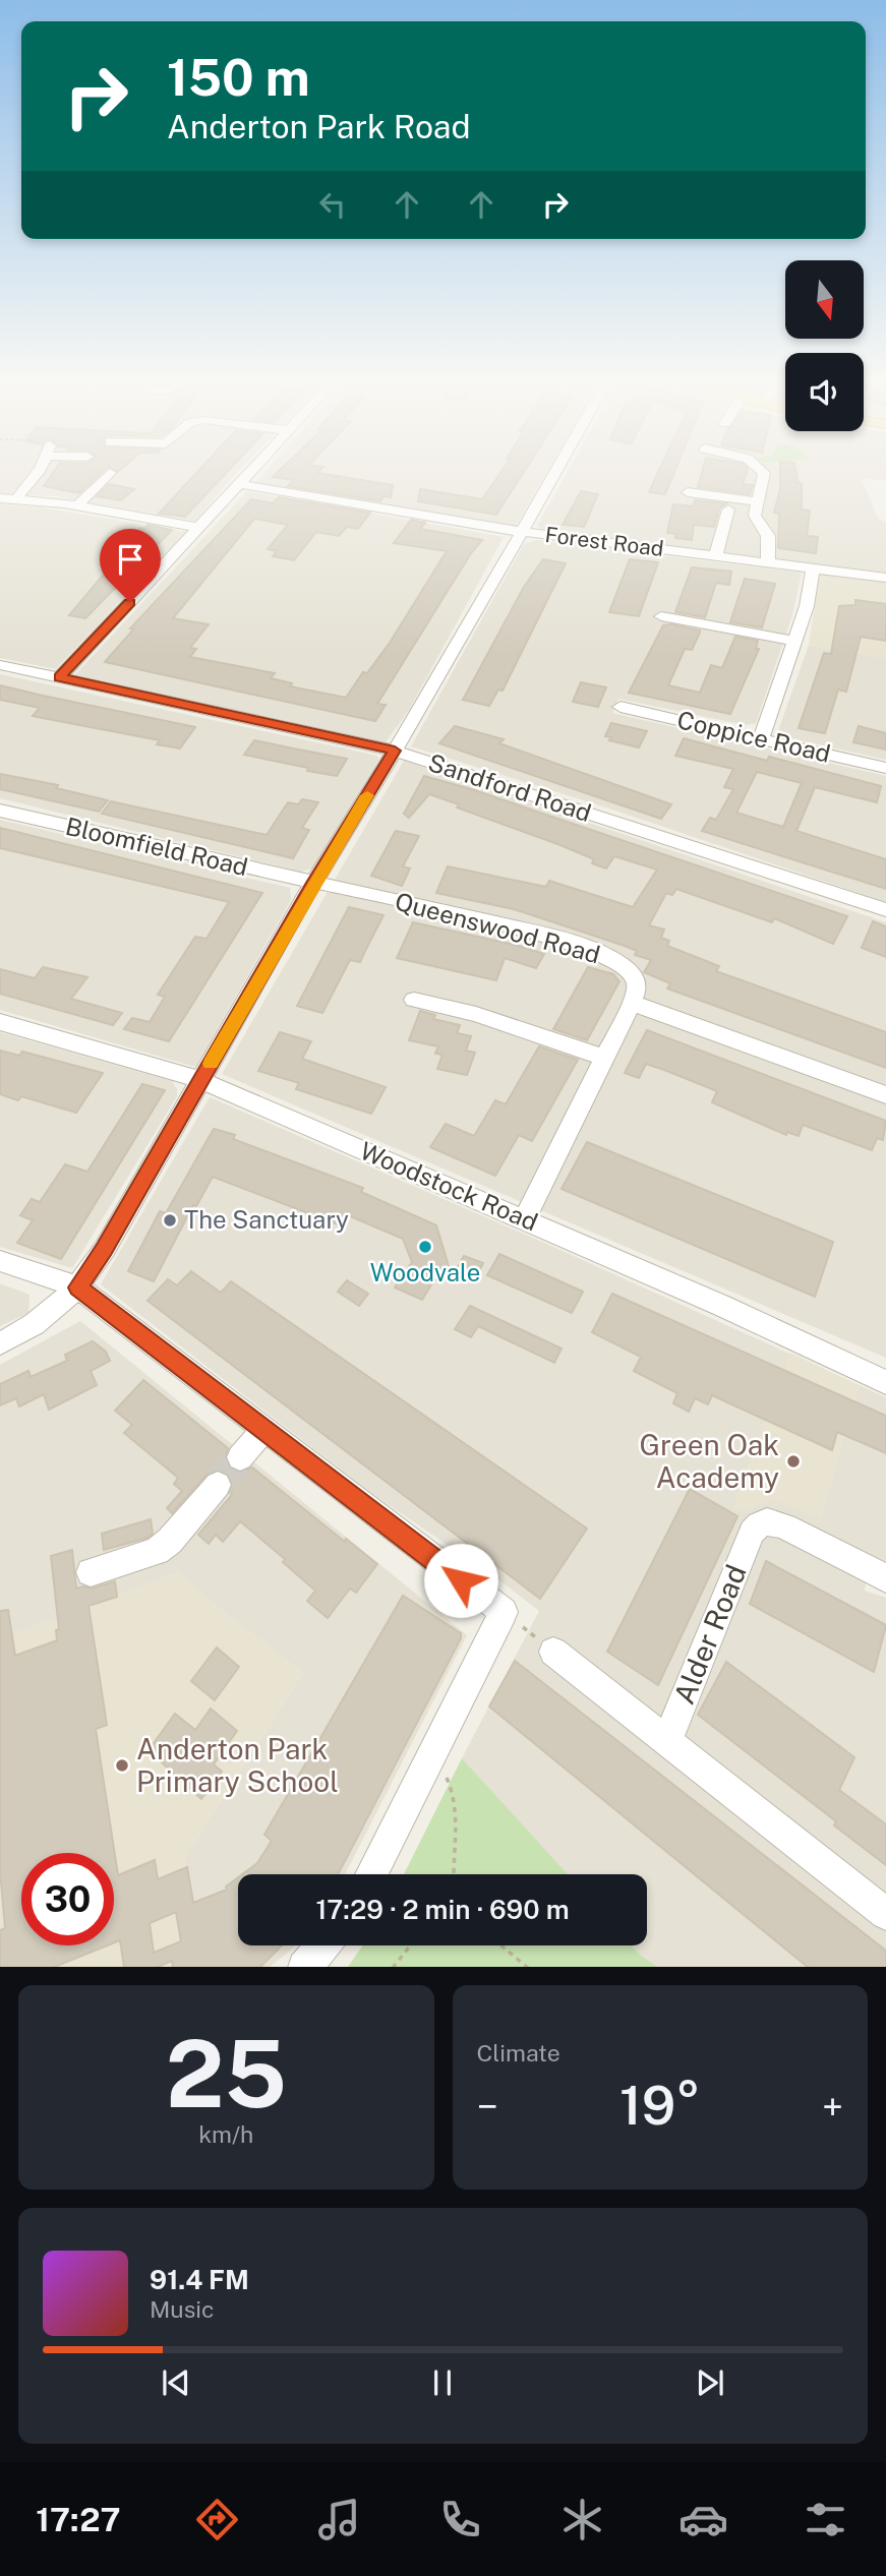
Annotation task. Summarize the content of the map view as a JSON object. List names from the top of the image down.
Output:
{
  "streets": {
    "street": [
      "Forest Road",
      "Coppice Road",
      "Sandford Road",
      "Bloomfield Road",
      "Queenswood Road",
      "Woodstock Road",
      "Alder Road"
    ]
  },
  "crossings": [
    ["Bloomfield Road", "Queenswood Road"]
  ],
  "places": [
    "The Sanctuary",
    "Woodvale",
    "Green Oak Academy",
    "Anderton Park Primary School"
  ],
  "north": "bottom",
  "page": {
    "turn": ["150 m", "Anderton Park Road"],
    "limit": "30",
    "trip": "17:29 · 2 min · 690 m",
    "tile": [
      ["25", "km/h"],
      "Climate"
    ],
    "heat": ["−", "19°", "+"],
    "song": ["91.4 FM", "Music"],
    "tabs": "17:27"
  }
}
